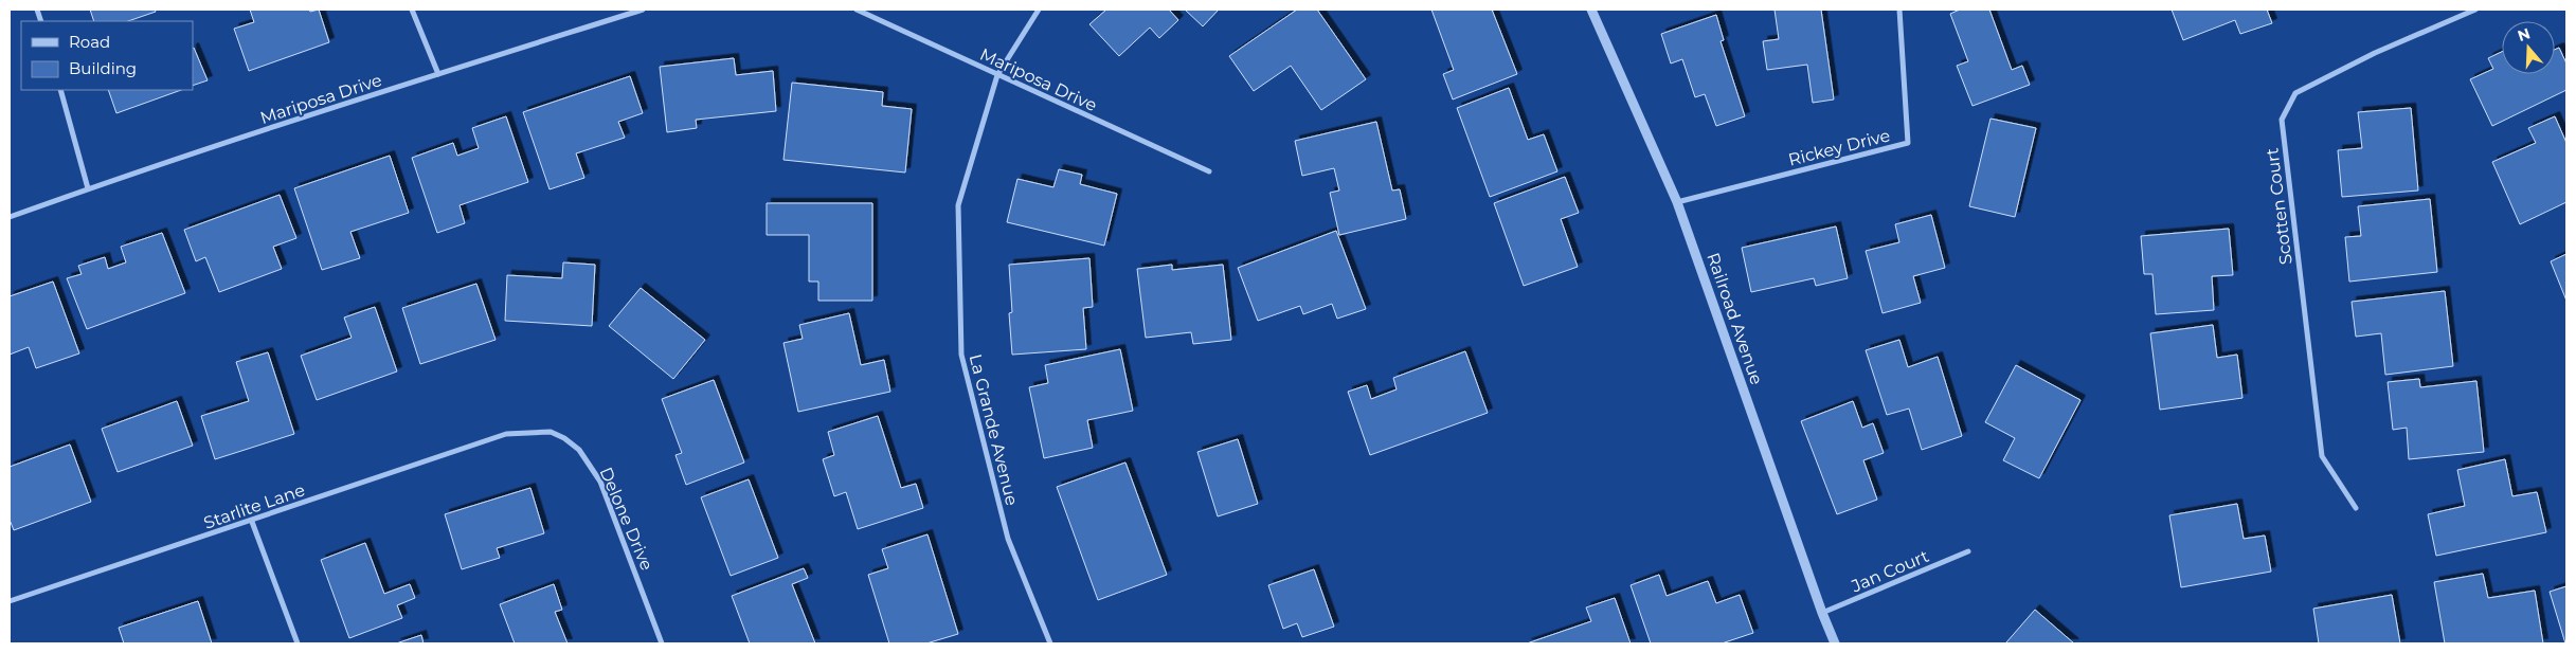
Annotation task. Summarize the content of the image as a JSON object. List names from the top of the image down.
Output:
{
  "streets": {
    "street": [
      "Mariposa Drive",
      "Rickey Drive",
      "Scotten Court",
      "Railroad Avenue",
      "La Grande Avenue",
      "Starlite Lane",
      "Delone Drive",
      "Jan Court"
    ]
  },
  "crossings": [
    ["Mariposa Drive", "La Grande Avenue"],
    ["Rickey Drive", "Railroad Avenue"],
    ["Railroad Avenue", "Jan Court"],
    ["Starlite Lane", "Delone Drive"]
  ],
  "legend": ["Road", "Building"],
  "north": "top"
}
